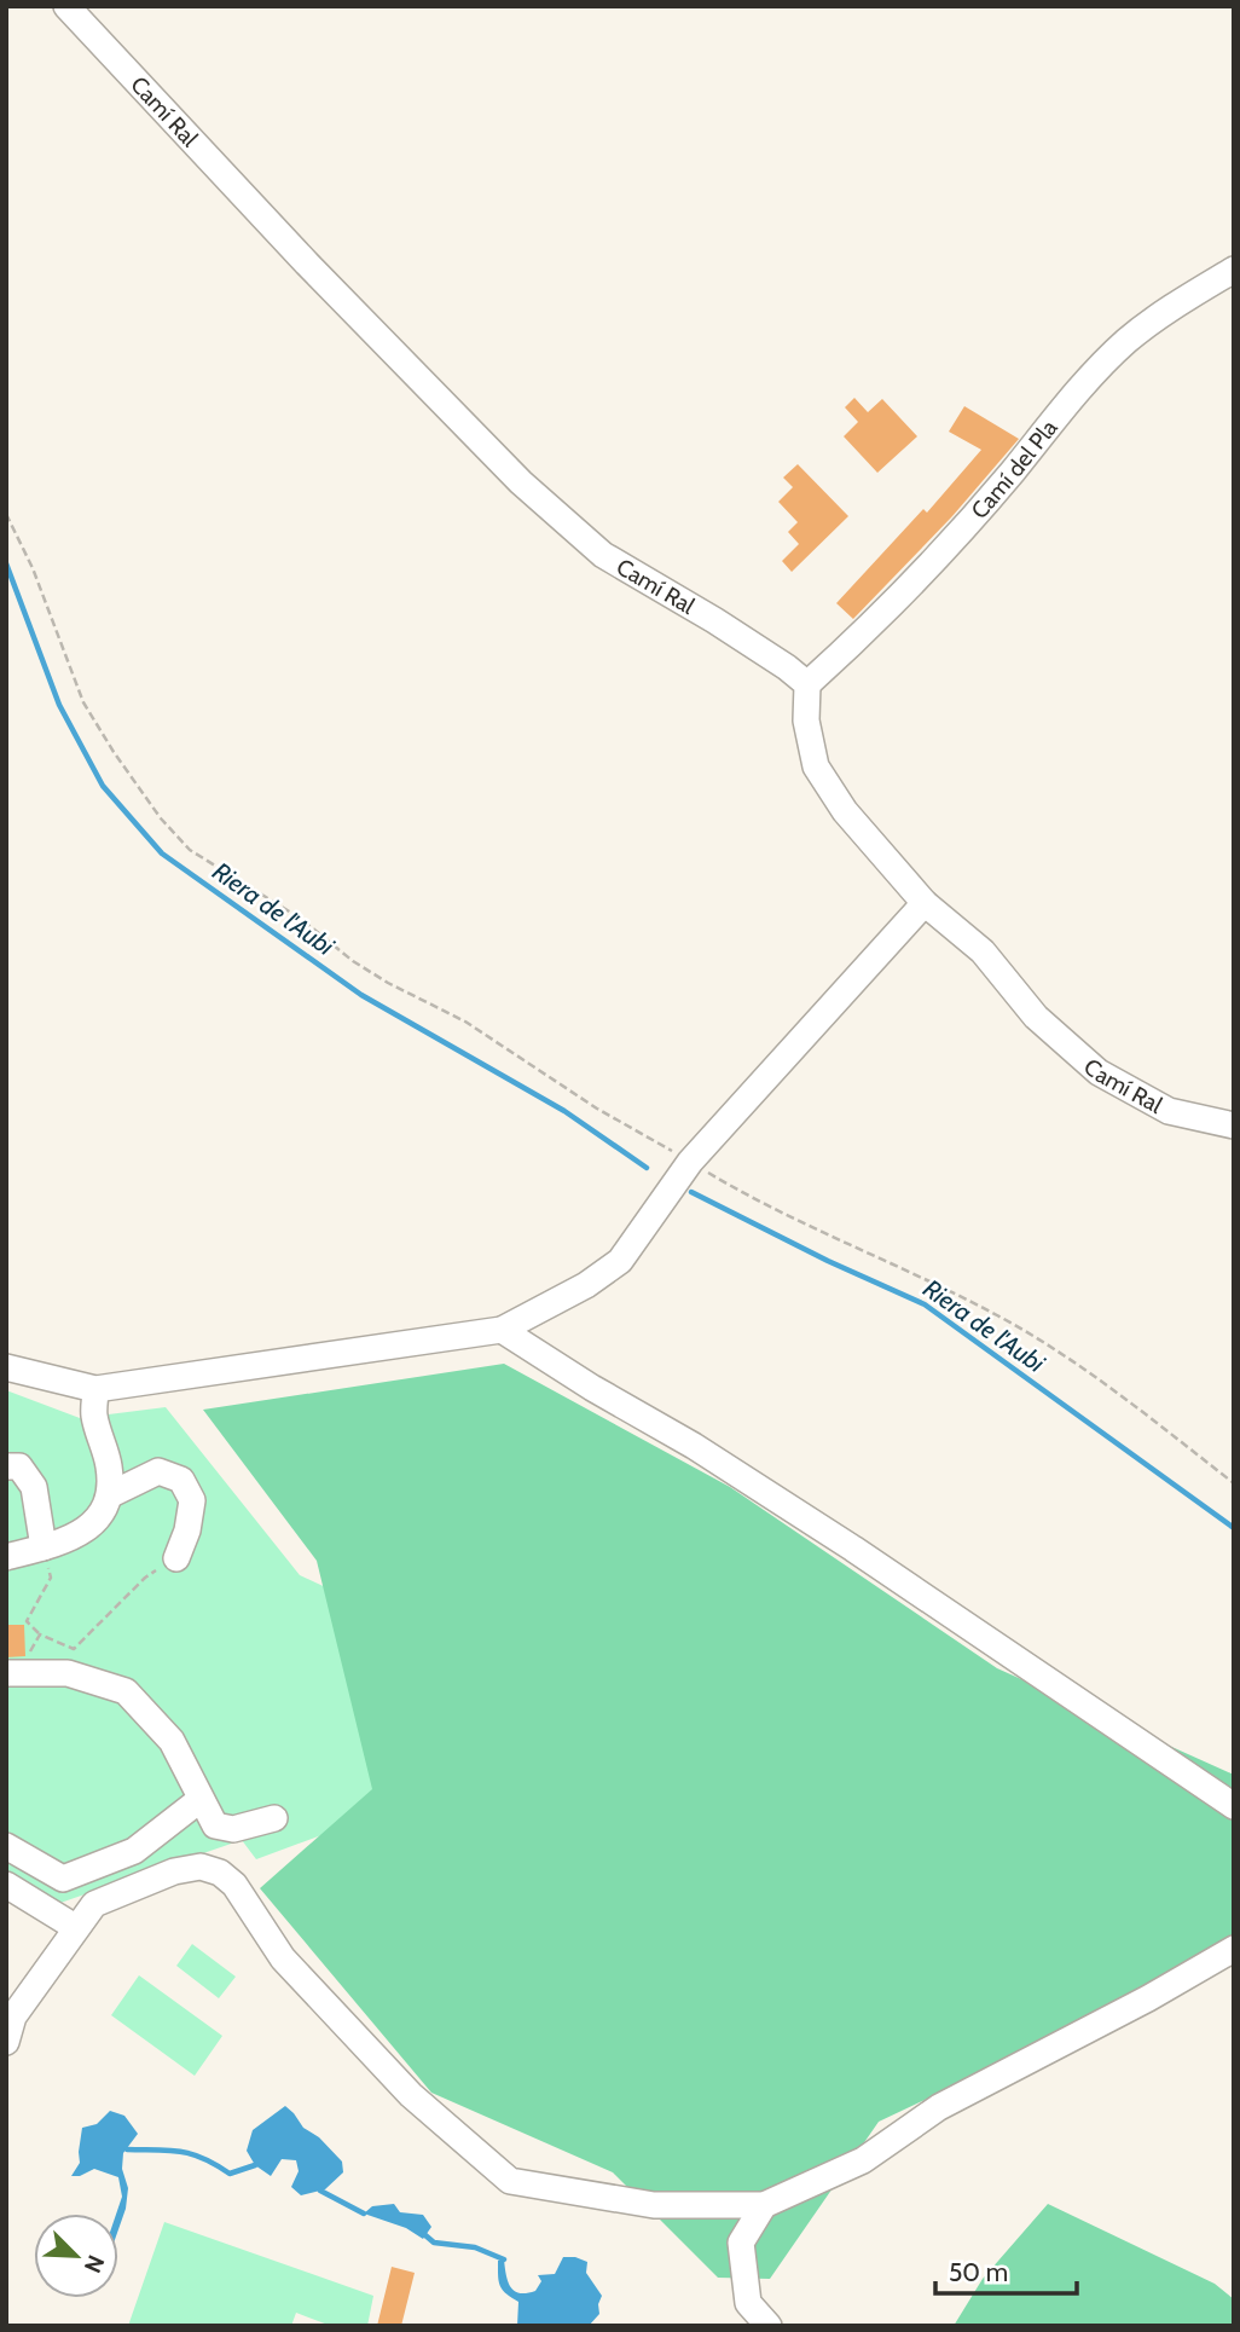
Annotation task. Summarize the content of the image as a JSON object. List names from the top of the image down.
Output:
{
  "streets": {
    "street": ["Camí Ral", "Camí del Pla"]
  },
  "crossings": [
    ["Camí Ral", "Camí del Pla"]
  ],
  "water": ["Riera de l'Aubi"],
  "scale_bar": "50 m",
  "north": "bottom right"
}
